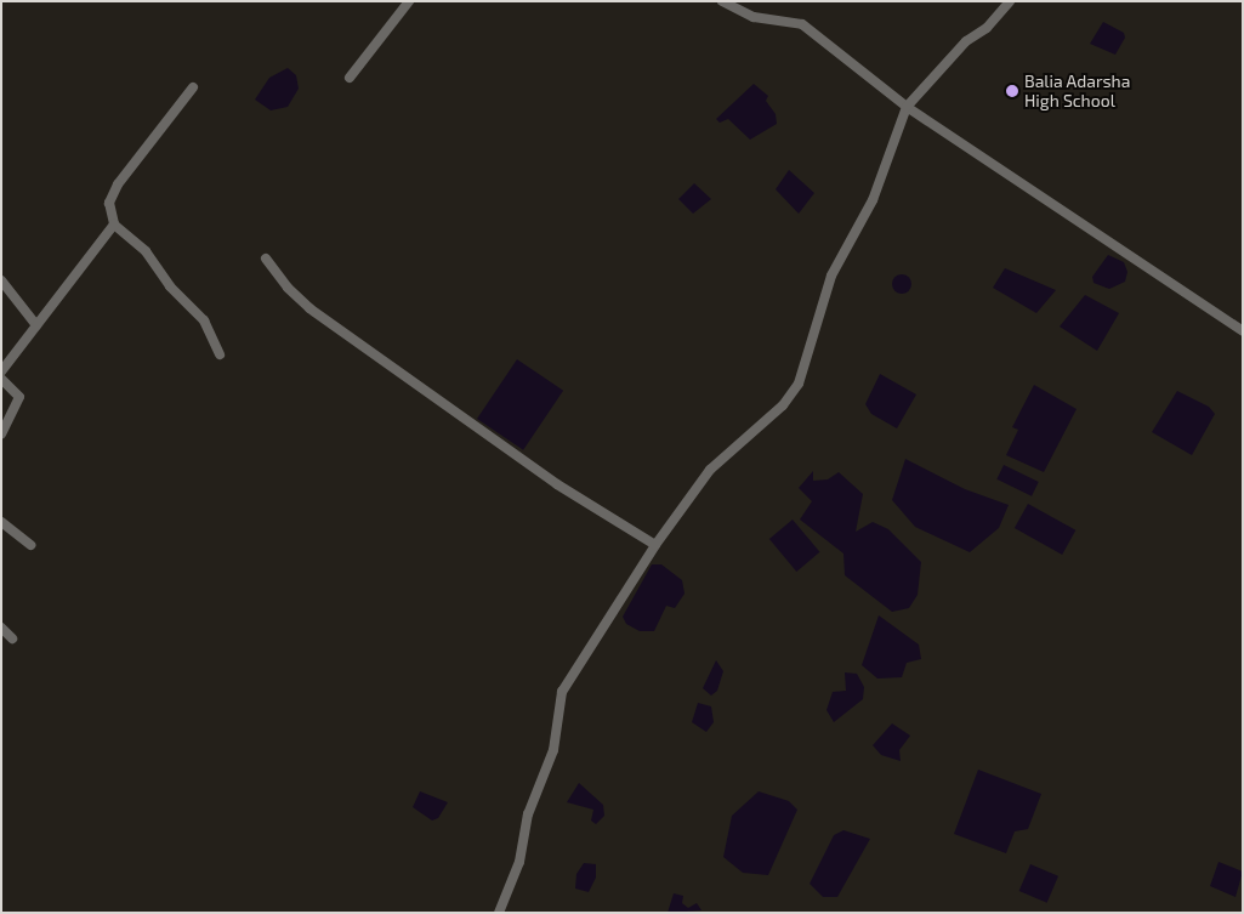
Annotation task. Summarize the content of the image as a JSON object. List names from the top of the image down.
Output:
{
  "places": ["Balia Adarsha High School"]
}
